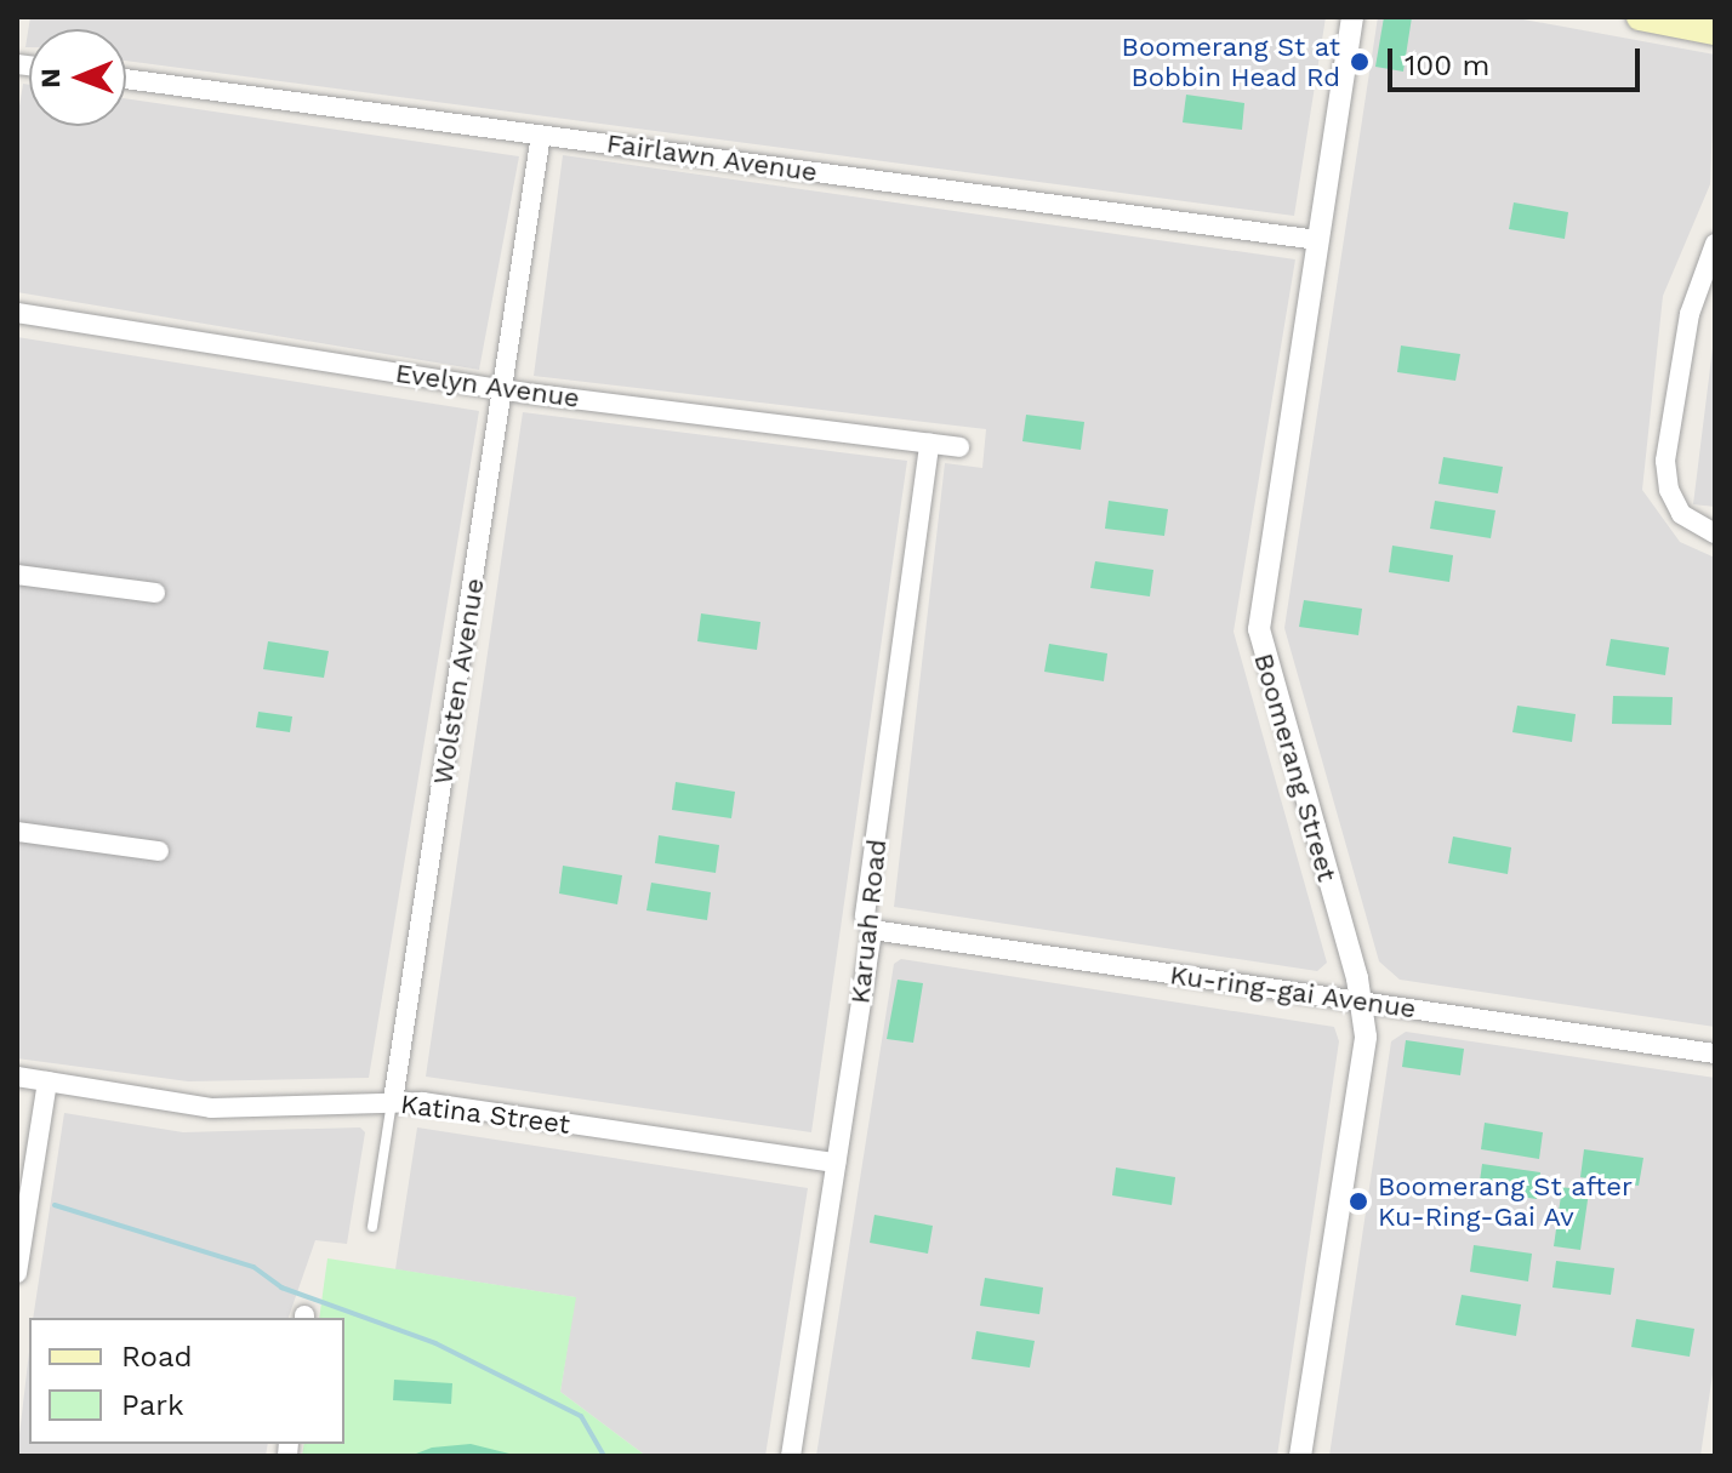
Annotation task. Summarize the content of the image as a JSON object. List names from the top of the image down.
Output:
{
  "streets": {
    "street": [
      "Fairlawn Avenue",
      "Evelyn Avenue",
      "Wolsten Avenue",
      "Boomerang Street",
      "Karuah Road",
      "Ku-ring-gai Avenue",
      "Katina Street"
    ]
  },
  "crossings": [
    ["Fairlawn Avenue", "Wolsten Avenue"],
    ["Fairlawn Avenue", "Boomerang Street"],
    ["Evelyn Avenue", "Wolsten Avenue"],
    ["Evelyn Avenue", "Karuah Road"],
    ["Wolsten Avenue", "Katina Street"],
    ["Boomerang Street", "Ku-ring-gai Avenue"],
    ["Karuah Road", "Ku-ring-gai Avenue"],
    ["Karuah Road", "Katina Street"]
  ],
  "places": ["Boomerang St at Bobbin Head Rd", "Boomerang St after Ku-Ring-Gai Av"],
  "legend": ["Road", "Park"],
  "scale_bar": "100 m",
  "north": "left"
}
